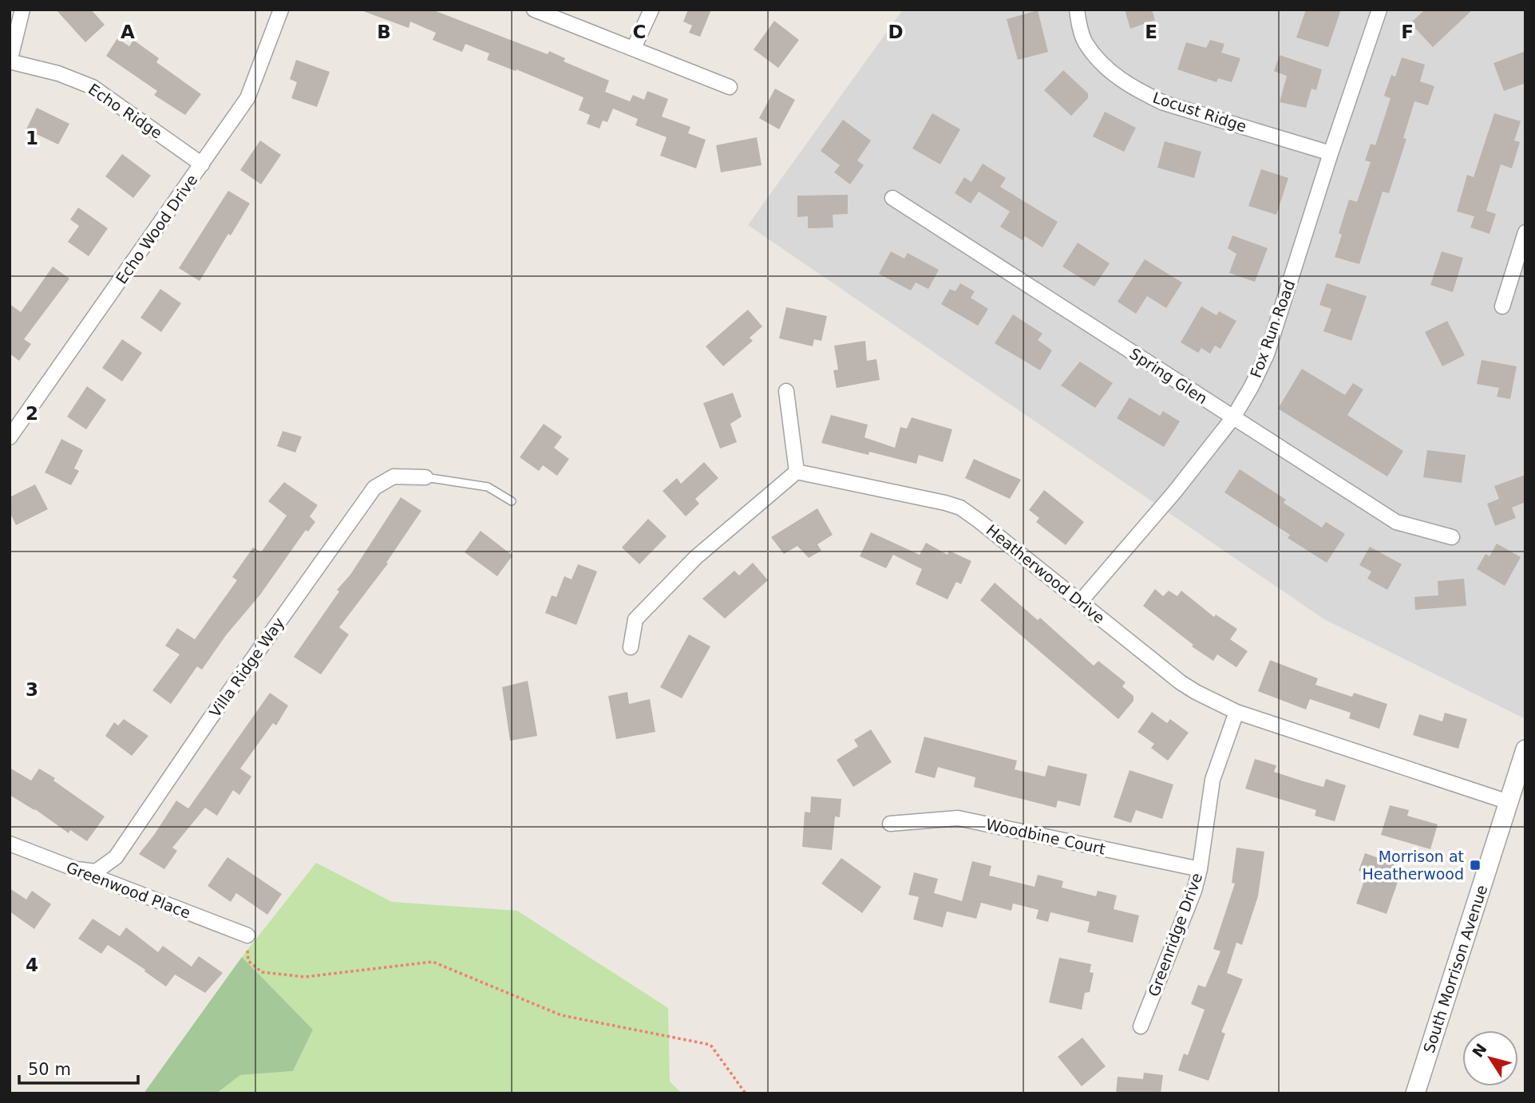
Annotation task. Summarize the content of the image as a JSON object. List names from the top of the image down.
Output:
{
  "streets": {
    "street": [
      "Echo Ridge",
      "Locust Ridge",
      "Echo Wood Drive",
      "Fox Run Road",
      "Spring Glen",
      "Heatherwood Drive",
      "Villa Ridge Way",
      "Woodbine Court",
      "Greenwood Place",
      "Greenridge Drive",
      "South Morrison Avenue"
    ]
  },
  "crossings": [
    ["Echo Ridge", "Echo Wood Drive"],
    ["Locust Ridge", "Fox Run Road"],
    ["Fox Run Road", "Spring Glen"],
    ["Fox Run Road", "Heatherwood Drive"],
    ["Heatherwood Drive", "Greenridge Drive"],
    ["Heatherwood Drive", "South Morrison Avenue"],
    ["Villa Ridge Way", "Greenwood Place"],
    ["Woodbine Court", "Greenridge Drive"]
  ],
  "places": {
    "transit": ["Morrison at Heatherwood"]
  },
  "scale_bar": "50 m",
  "north": "top left",
  "grid": {
    "columns": [
      "A",
      "B",
      "C",
      "D",
      "E",
      "F"
    ],
    "rows": [
      "1",
      "2",
      "3",
      "4"
    ]
  }
}
